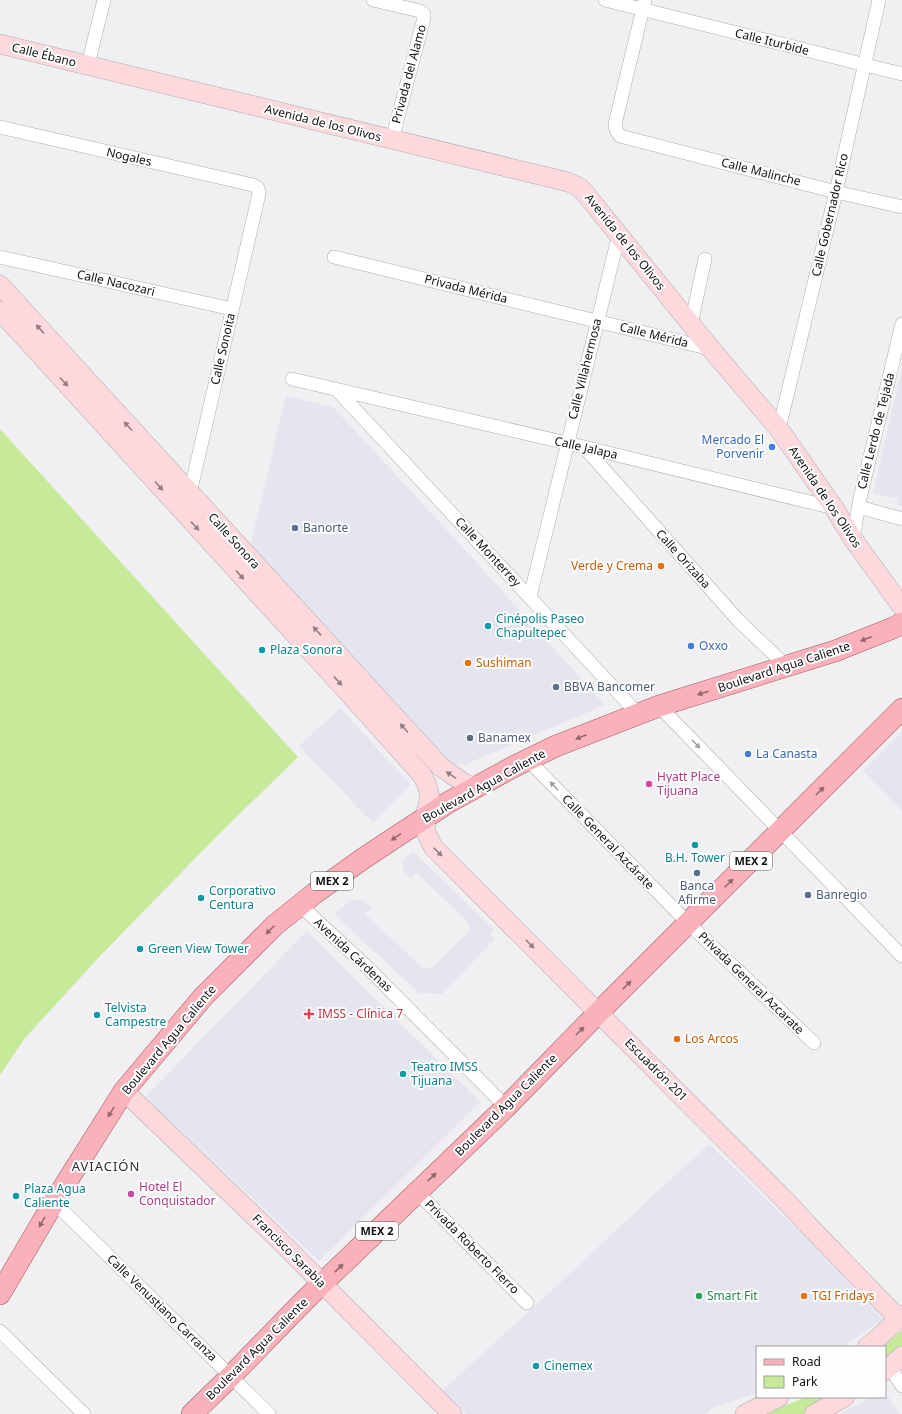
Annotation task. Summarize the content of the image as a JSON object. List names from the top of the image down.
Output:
{
  "streets": {
    "main road": ["Boulevard Agua Caliente", "MEX 2"],
    "street": [
      "Calle Iturbide",
      "Calle Ébano",
      "Privada del Alamo",
      "Avenida de los Olivos",
      "Nogales",
      "Calle Malinche",
      "Calle Gobernador Rico",
      "Calle Nacozari",
      "Privada Mérida",
      "Calle Mérida",
      "Calle Sonoita",
      "Calle Villahermosa",
      "Calle Lerdo de Tejada",
      "Calle Jalapa",
      "Calle Sonora",
      "Calle Monterrey",
      "Calle Orizaba",
      "Calle General Azcárate",
      "Avenida Cárdenas",
      "Privada General Azcarate",
      "Escuadrón 201",
      "Privada Roberto Fierro",
      "Francisco Sarabia",
      "Calle Venustiano Carranza"
    ]
  },
  "crossings": [
    ["Calle Iturbide", "Calle Malinche"],
    ["Calle Iturbide", "Calle Gobernador Rico"],
    ["Calle Ébano", "Avenida de los Olivos"],
    ["Privada del Alamo", "Avenida de los Olivos"],
    ["Avenida de los Olivos", "Calle Gobernador Rico"],
    ["Avenida de los Olivos", "Calle Mérida"],
    ["Avenida de los Olivos", "Calle Villahermosa"],
    ["Avenida de los Olivos", "Calle Lerdo de Tejada"],
    ["Avenida de los Olivos", "Calle Jalapa"],
    ["Nogales", "Calle Sonoita"],
    ["Calle Malinche", "Calle Gobernador Rico"],
    ["Calle Nacozari", "Calle Sonoita"],
    ["Privada Mérida", "Calle Mérida"],
    ["Privada Mérida", "Calle Villahermosa"],
    ["Calle Mérida", "Calle Villahermosa"],
    ["Calle Sonoita", "Calle Sonora"],
    ["Calle Villahermosa", "Calle Jalapa"],
    ["Calle Villahermosa", "Calle Monterrey"],
    ["Calle Jalapa", "Calle Monterrey"],
    ["Calle Jalapa", "Calle Orizaba"],
    ["Calle Sonora", "Boulevard Agua Caliente"],
    ["Calle Sonora", "Escuadrón 201"],
    ["Calle Monterrey", "Boulevard Agua Caliente"],
    ["Calle Orizaba", "Boulevard Agua Caliente"],
    ["Boulevard Agua Caliente", "Calle General Azcárate"],
    ["Boulevard Agua Caliente", "Avenida Cárdenas"],
    ["Boulevard Agua Caliente", "Privada General Azcarate"],
    ["Boulevard Agua Caliente", "Escuadrón 201"],
    ["Boulevard Agua Caliente", "Privada Roberto Fierro"],
    ["Boulevard Agua Caliente", "Francisco Sarabia"],
    ["Boulevard Agua Caliente", "Calle Venustiano Carranza"],
    ["Calle General Azcárate", "Privada General Azcarate"]
  ],
  "one_way": ["Calle General Azcárate", "Escuadrón 201"],
  "districts": ["AVIACIÓN"],
  "places": {
    "other": [
      "Mercado El Porvenir",
      "Banorte",
      "Verde y Crema",
      "Cinépolis Paseo Chapultepec",
      "Oxxo",
      "Plaza Sonora",
      "Sushiman",
      "BBVA Bancomer",
      "Banamex",
      "La Canasta",
      "Hyatt Place Tijuana",
      "B.H. Tower",
      "Banca Afirme",
      "Banregio",
      "Corporativo Centura",
      "Green View Tower",
      "Telvista Campestre",
      "Los Arcos",
      "Teatro IMSS Tijuana",
      "Hotel El Conquistador",
      "Plaza Agua Caliente",
      "Smart Fit",
      "TGI Fridays",
      "Cinemex"
    ],
    "health": ["IMSS - Clínica 7"]
  },
  "legend": ["Road", "Park"]
}
